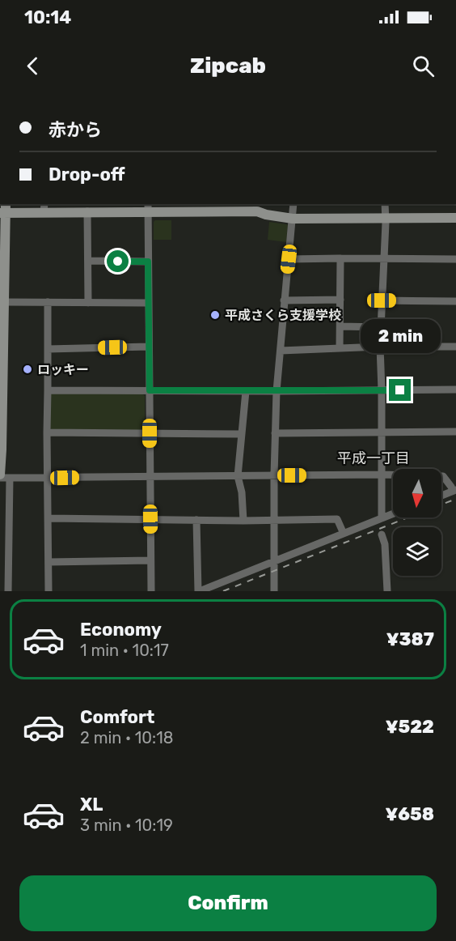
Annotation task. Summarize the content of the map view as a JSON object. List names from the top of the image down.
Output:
{
  "districts": ["平成一丁目"],
  "places": ["平成さくら支援学校", "ロッキー"],
  "north": "bottom",
  "page": {
    "status": "10:14",
    "header": "Zipcab",
    "banner": ["赤から", "Drop-off"],
    "bubble": "2 min",
    "list": [
      {
        "name": "Economy",
        "note": "1 min · 10:17",
        "value": "¥387"
      },
      {
        "name": "Comfort",
        "note": "2 min · 10:18",
        "value": "¥522"
      },
      {
        "name": "XL",
        "note": "3 min · 10:19",
        "value": "¥658"
      }
    ],
    "buttons": "Confirm"
  }
}
